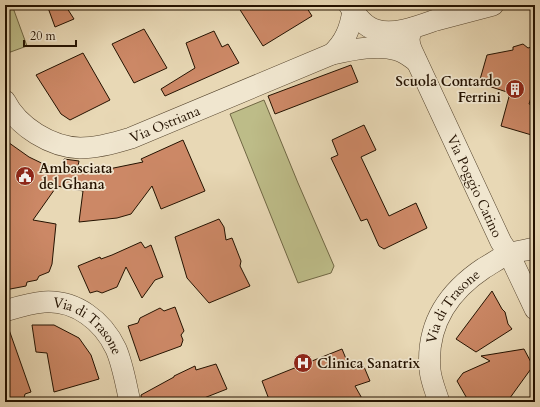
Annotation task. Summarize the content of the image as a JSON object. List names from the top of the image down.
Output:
{
  "streets": {
    "street": ["Via Ostriana", "Via Poggio Catino", "Via di Trasone"]
  },
  "crossings": [
    ["Via Ostriana", "Via Poggio Catino"],
    ["Via Poggio Catino", "Via di Trasone"]
  ],
  "places": {
    "building": ["Scuola Contardo Ferrini"],
    "public building": ["Ambasciata del Ghana"],
    "hospital": ["Clinica Sanatrix"]
  },
  "scale_bar": "20 m"
}
